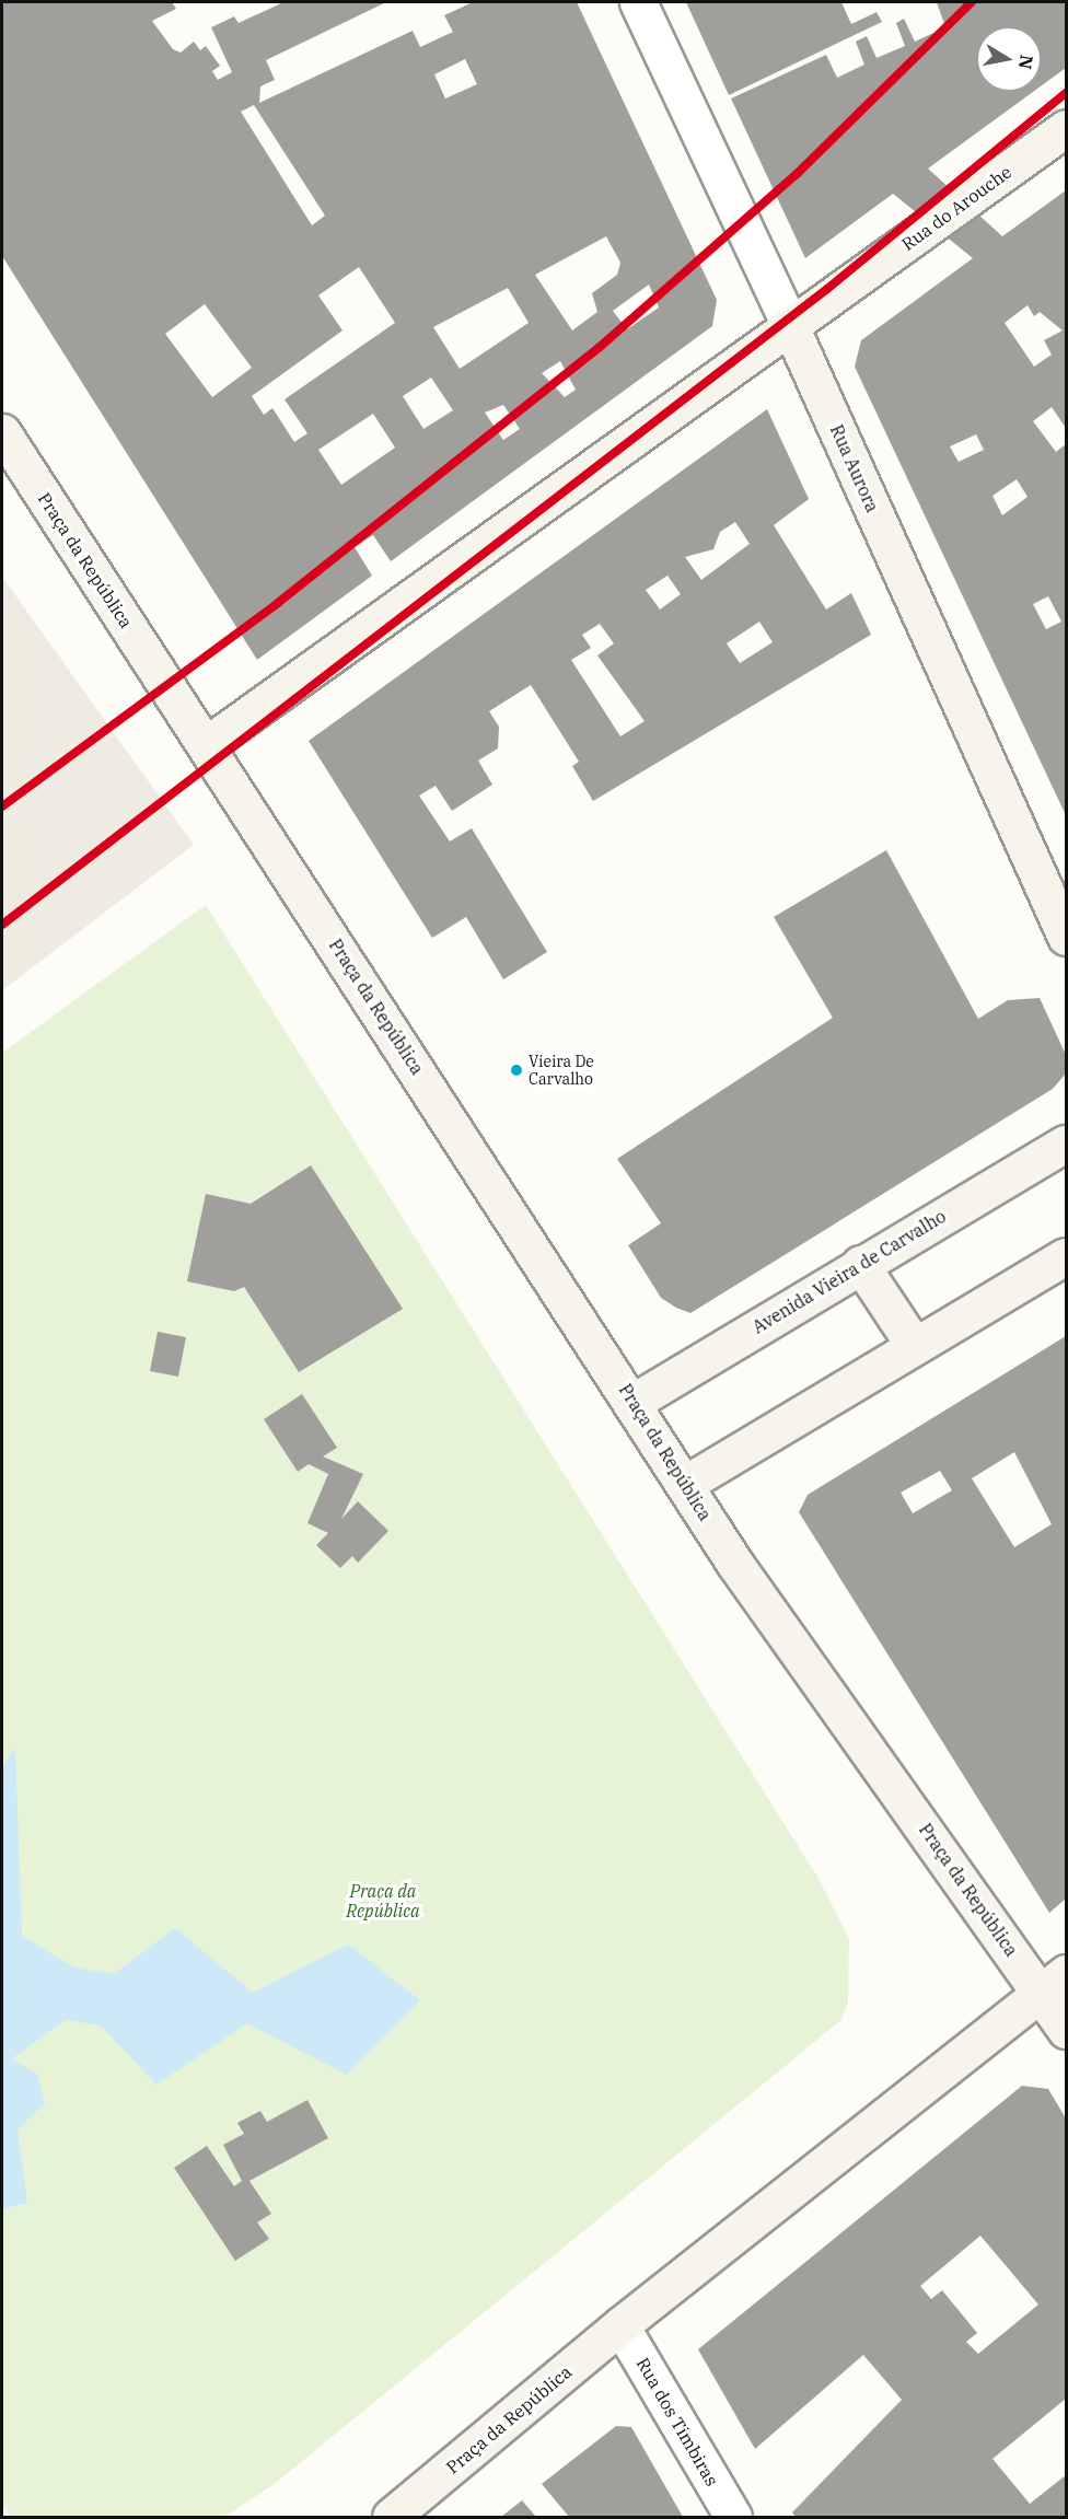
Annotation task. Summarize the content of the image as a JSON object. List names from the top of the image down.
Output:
{
  "streets": {
    "street": [
      "Rua do Arouche",
      "Rua Aurora",
      "Praça da República",
      "Avenida Vieira de Carvalho",
      "Rua dos Timbiras"
    ]
  },
  "crossings": [
    ["Rua do Arouche", "Rua Aurora"],
    ["Rua do Arouche", "Praça da República"],
    ["Praça da República", "Avenida Vieira de Carvalho"],
    ["Praça da República", "Rua dos Timbiras"]
  ],
  "parks": ["Praça da República"],
  "places": ["Vieira De Carvalho"],
  "north": "right"
}
